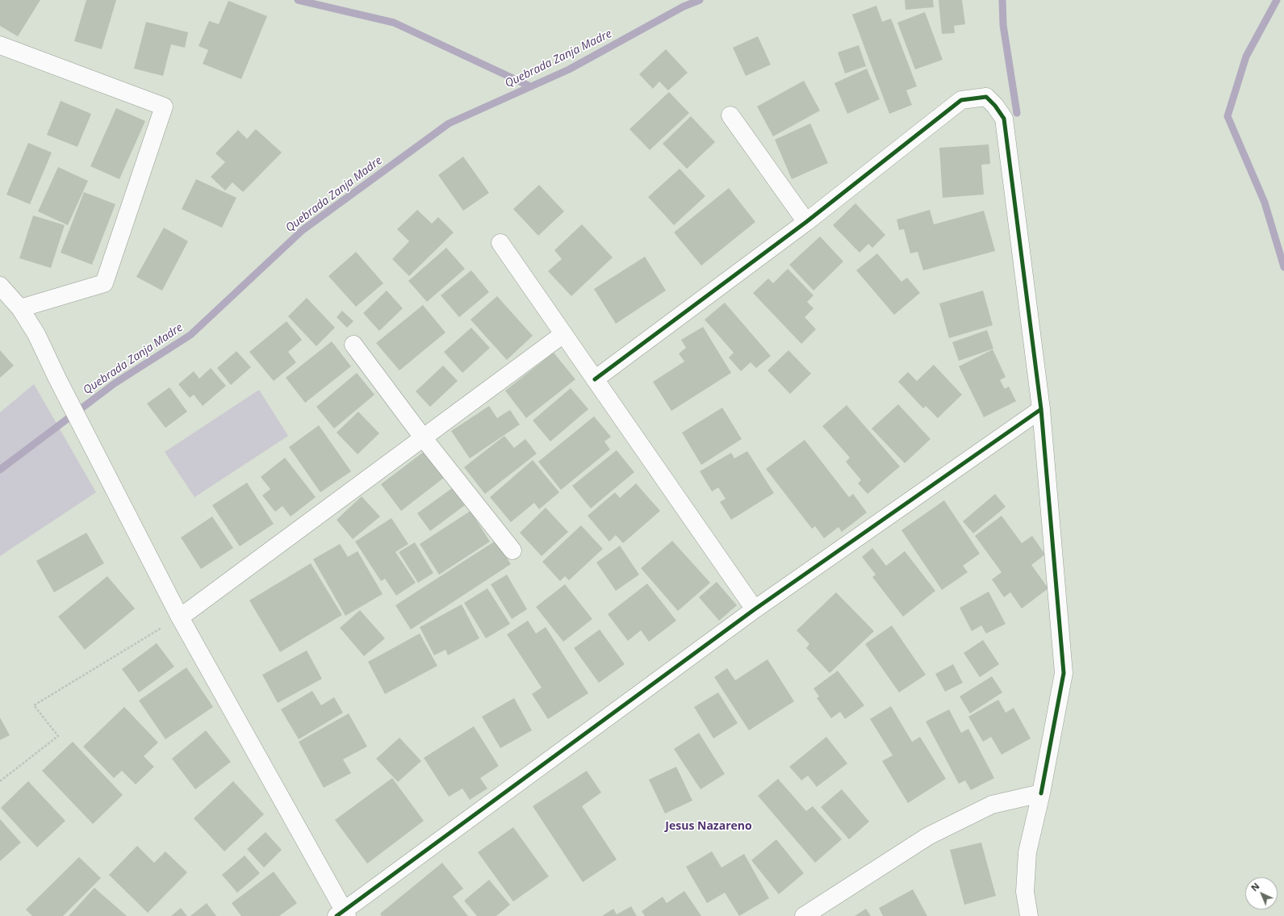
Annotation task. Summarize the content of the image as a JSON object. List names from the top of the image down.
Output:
{
  "districts": ["Jesus Nazareno"],
  "water": ["Quebrada Zanja Madre"],
  "north": "top left"
}
